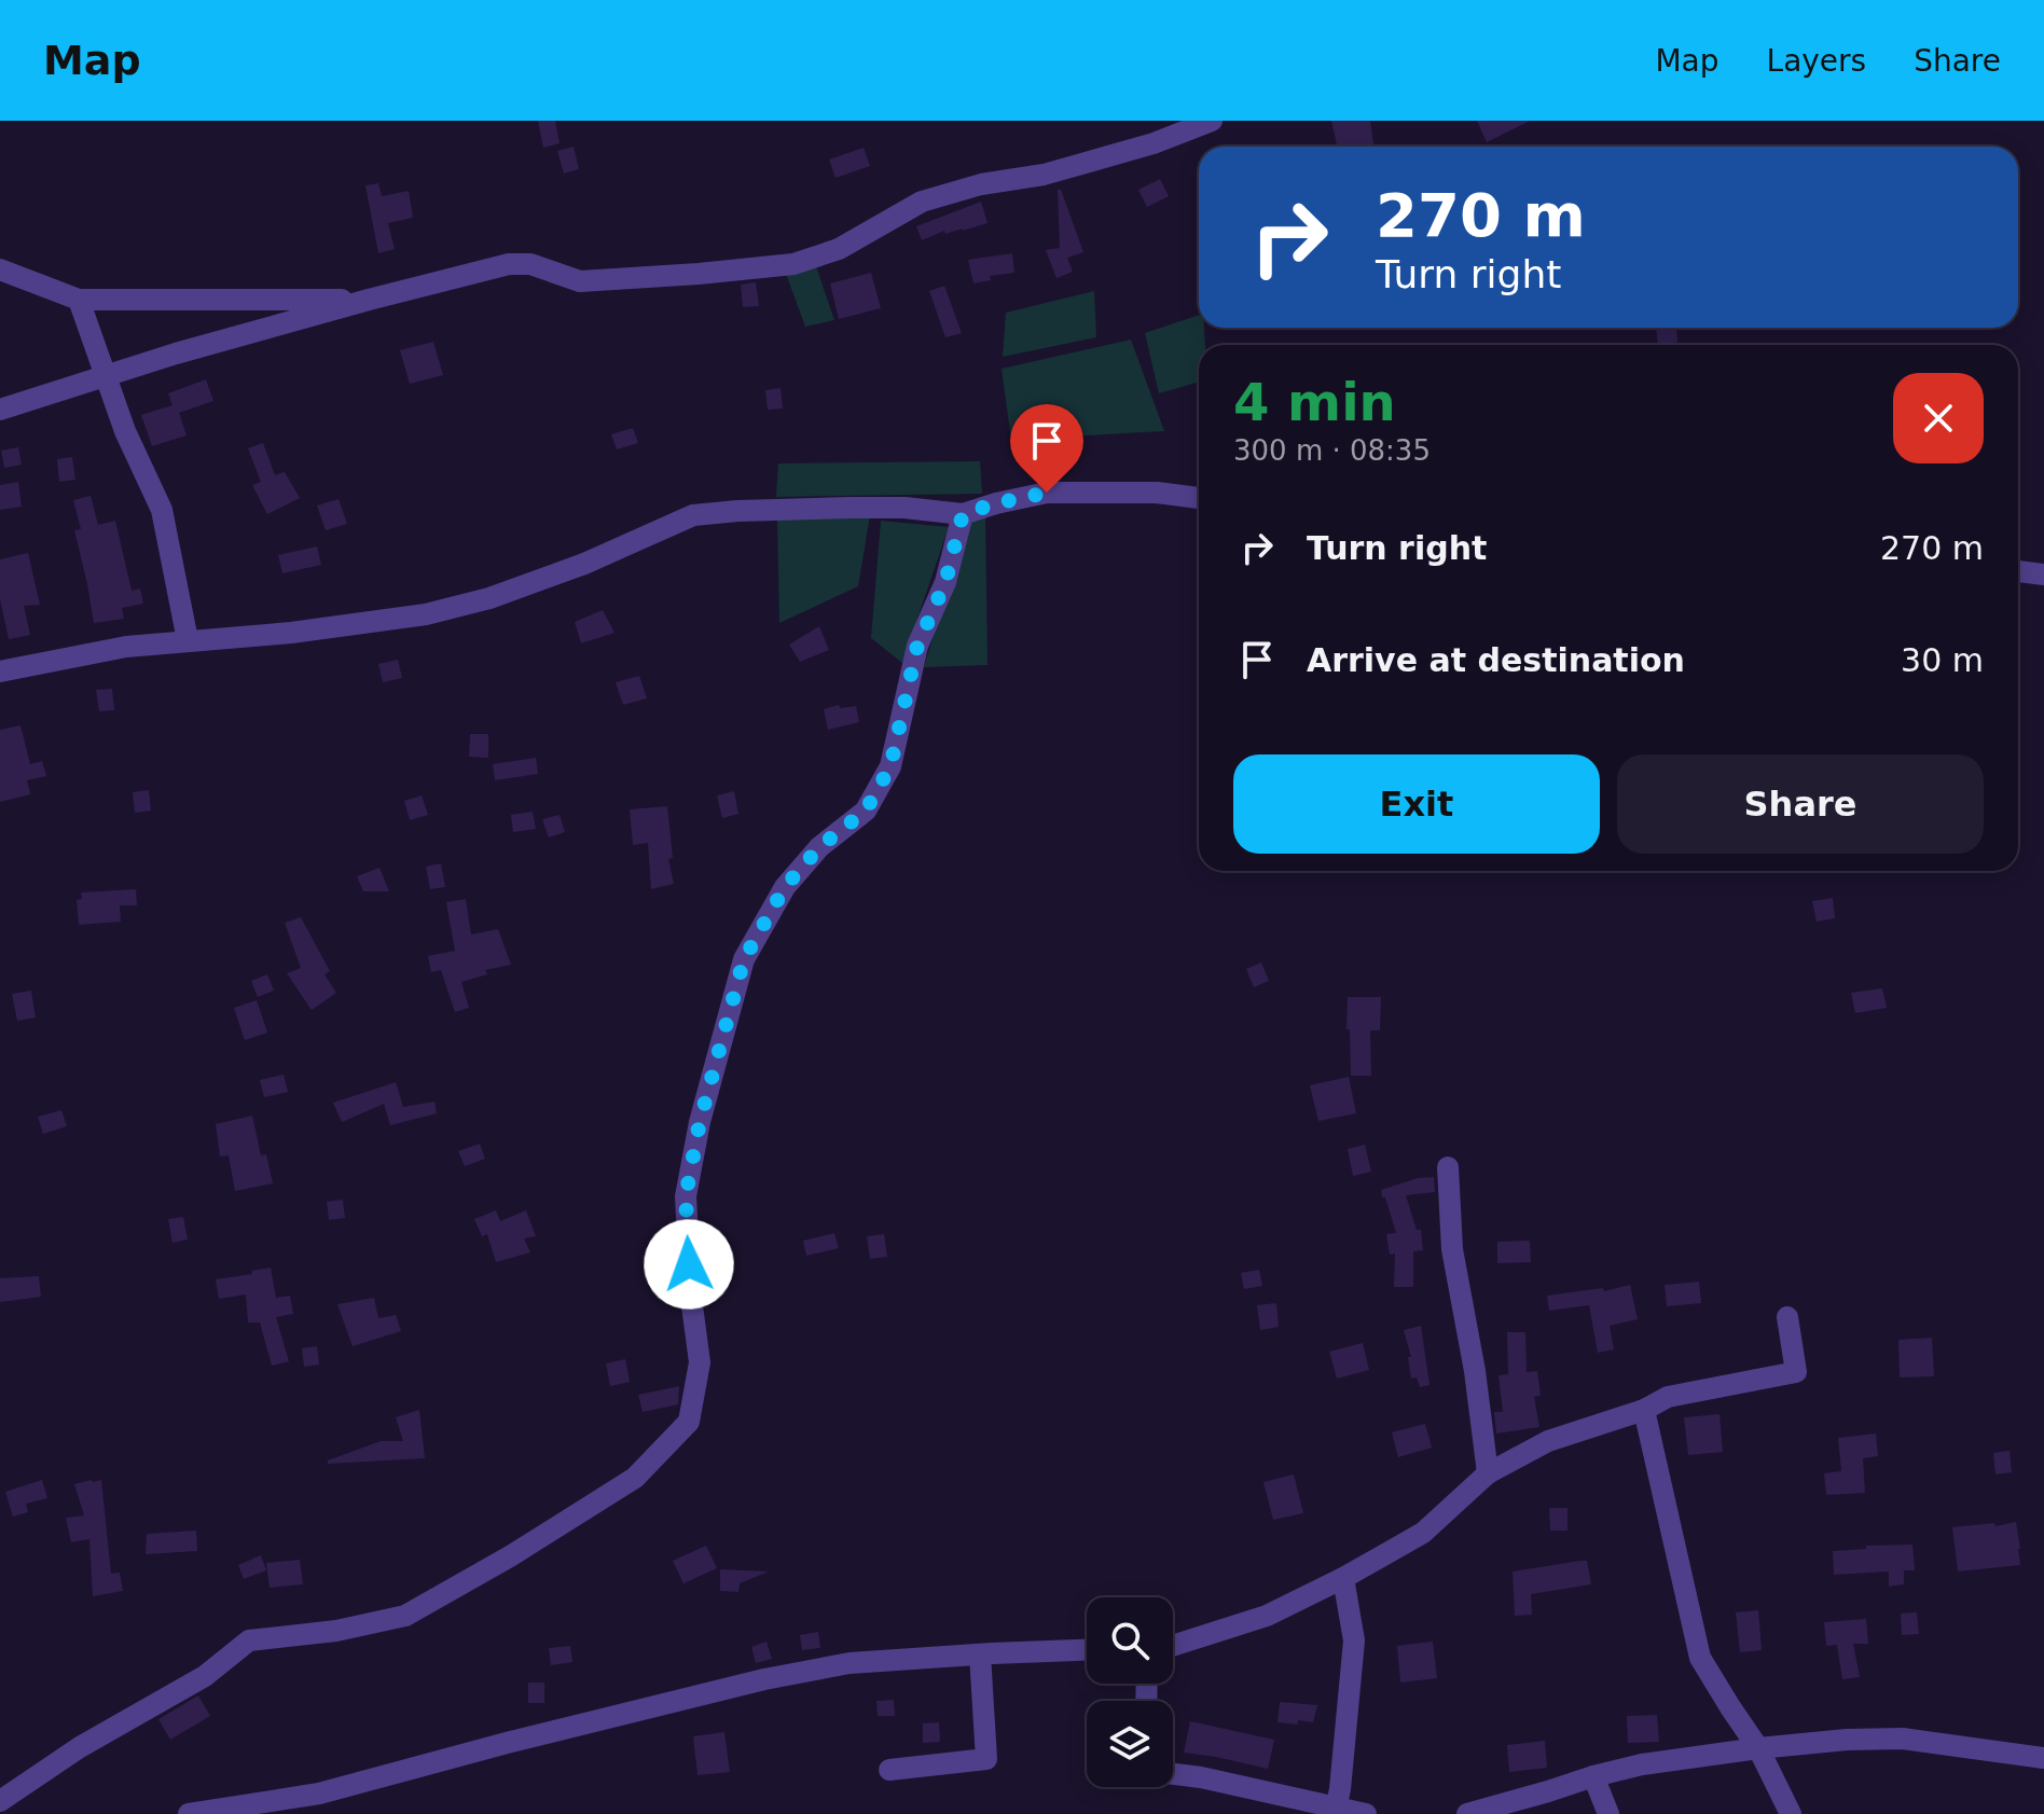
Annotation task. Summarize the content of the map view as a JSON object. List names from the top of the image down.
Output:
{
  "page": {
    "header": "Map",
    "nav": ["Map", "Layers", "Share"],
    "turn": ["270 m", "Turn right"],
    "heading": ["4 min", "300 m · 08:35"],
    "list": [
      {
        "name": "Turn right",
        "value": "270 m"
      },
      {
        "name": "Arrive at destination",
        "value": "30 m"
      }
    ],
    "buttons": ["Exit", "Share"]
  }
}
